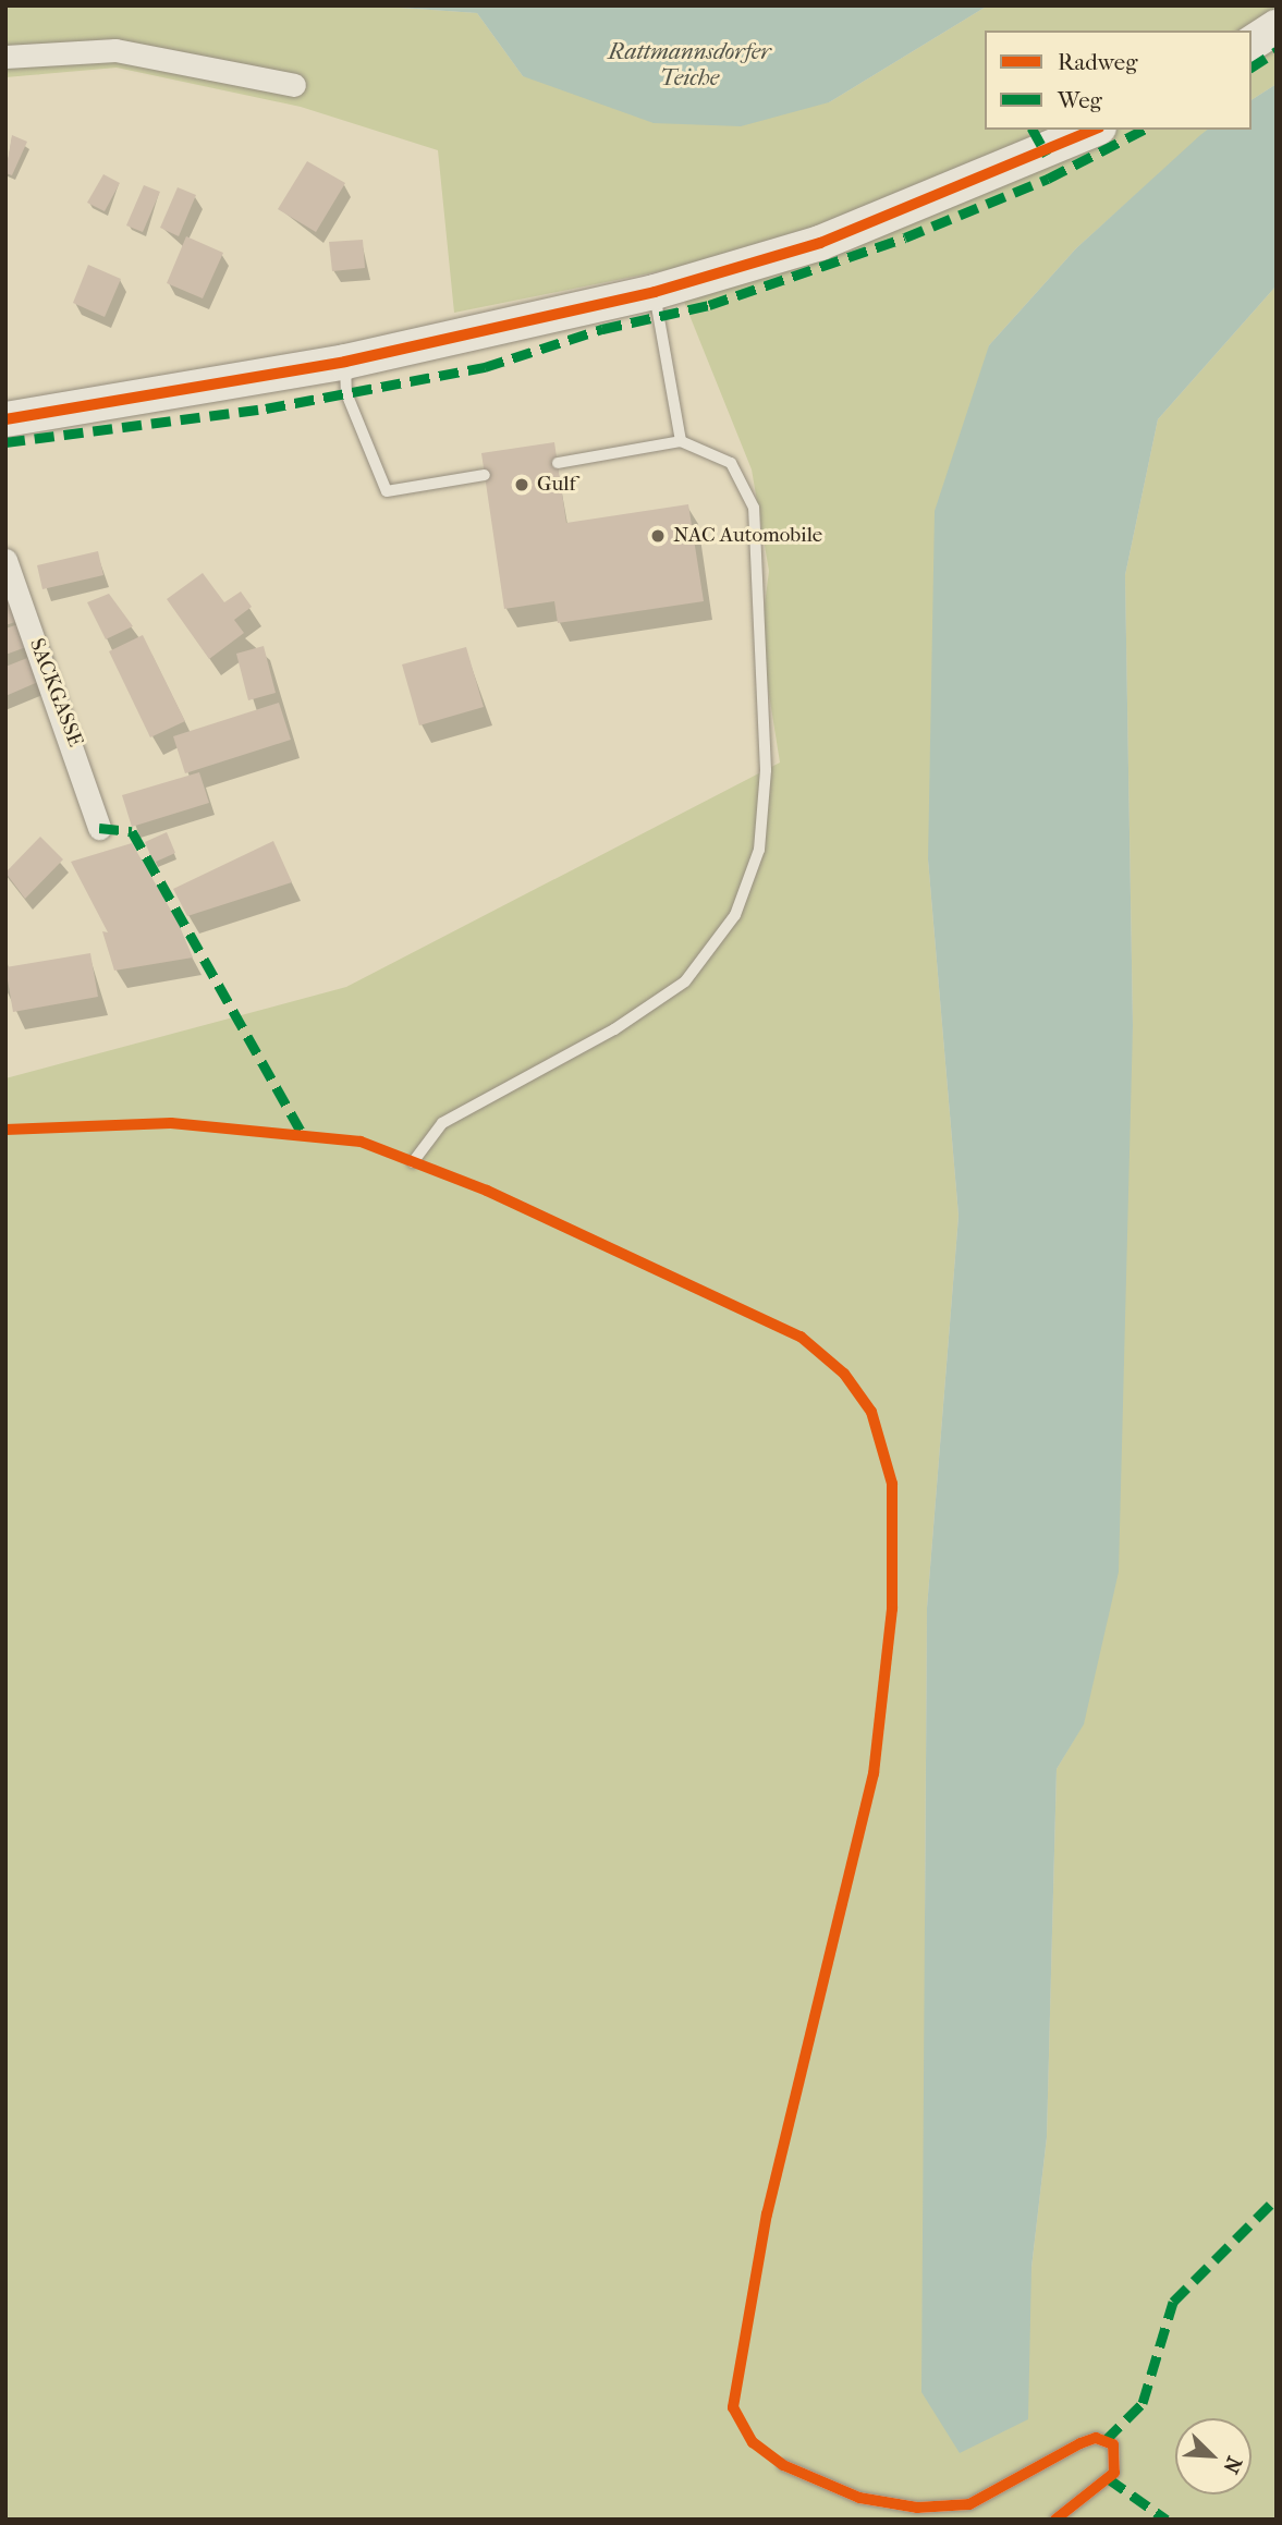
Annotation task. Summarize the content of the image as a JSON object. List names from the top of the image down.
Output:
{
  "streets": {
    "street": ["SACKGASSE"]
  },
  "water": ["Rattmannsdorfer Teiche"],
  "places": ["Gulf", "NAC Automobile"],
  "legend": ["Radweg", "Weg"],
  "north": "bottom right"
}
